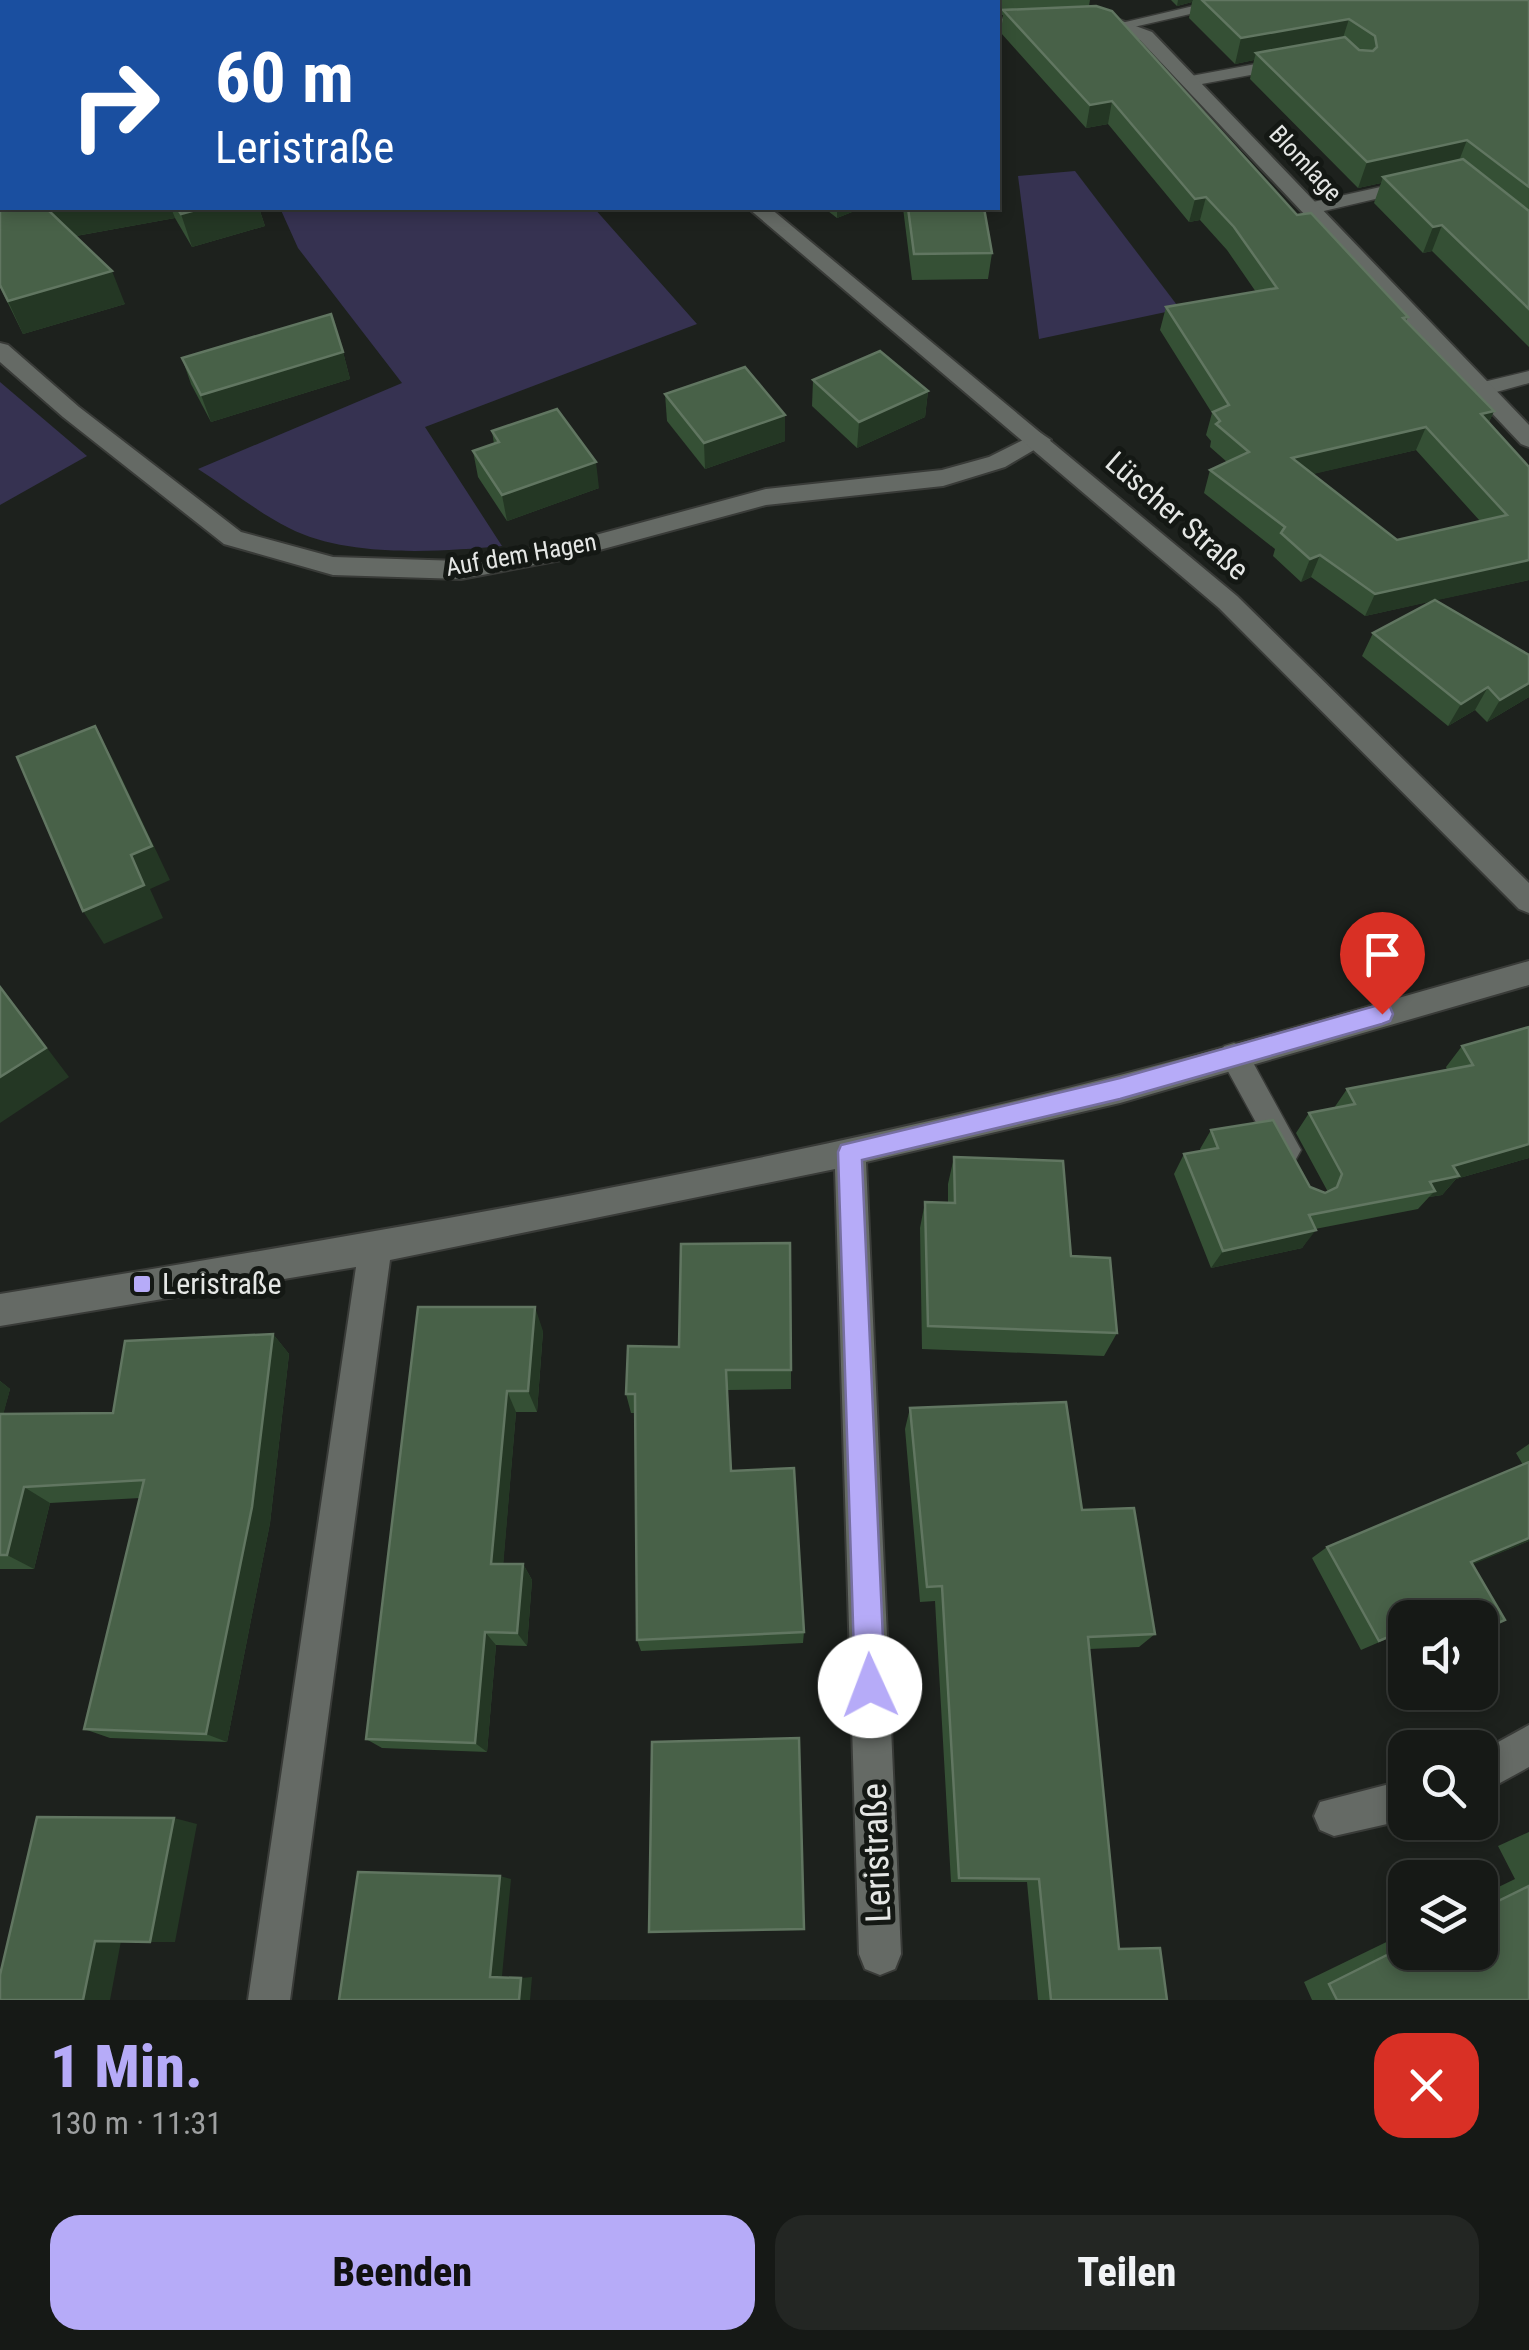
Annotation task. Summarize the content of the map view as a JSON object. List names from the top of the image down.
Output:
{
  "streets": {
    "street": [
      "Blomlage",
      "Lüscher Straße",
      "Auf dem Hagen",
      "Leristraße"
    ]
  },
  "crossings": [
    ["Lüscher Straße", "Auf dem Hagen"]
  ],
  "places": {
    "transit": ["Leristraße"]
  },
  "page": {
    "turn": ["60 m", "Leristraße"],
    "heading": ["1 Min.", "130 m · 11:31"],
    "buttons": ["Beenden", "Teilen"]
  }
}
